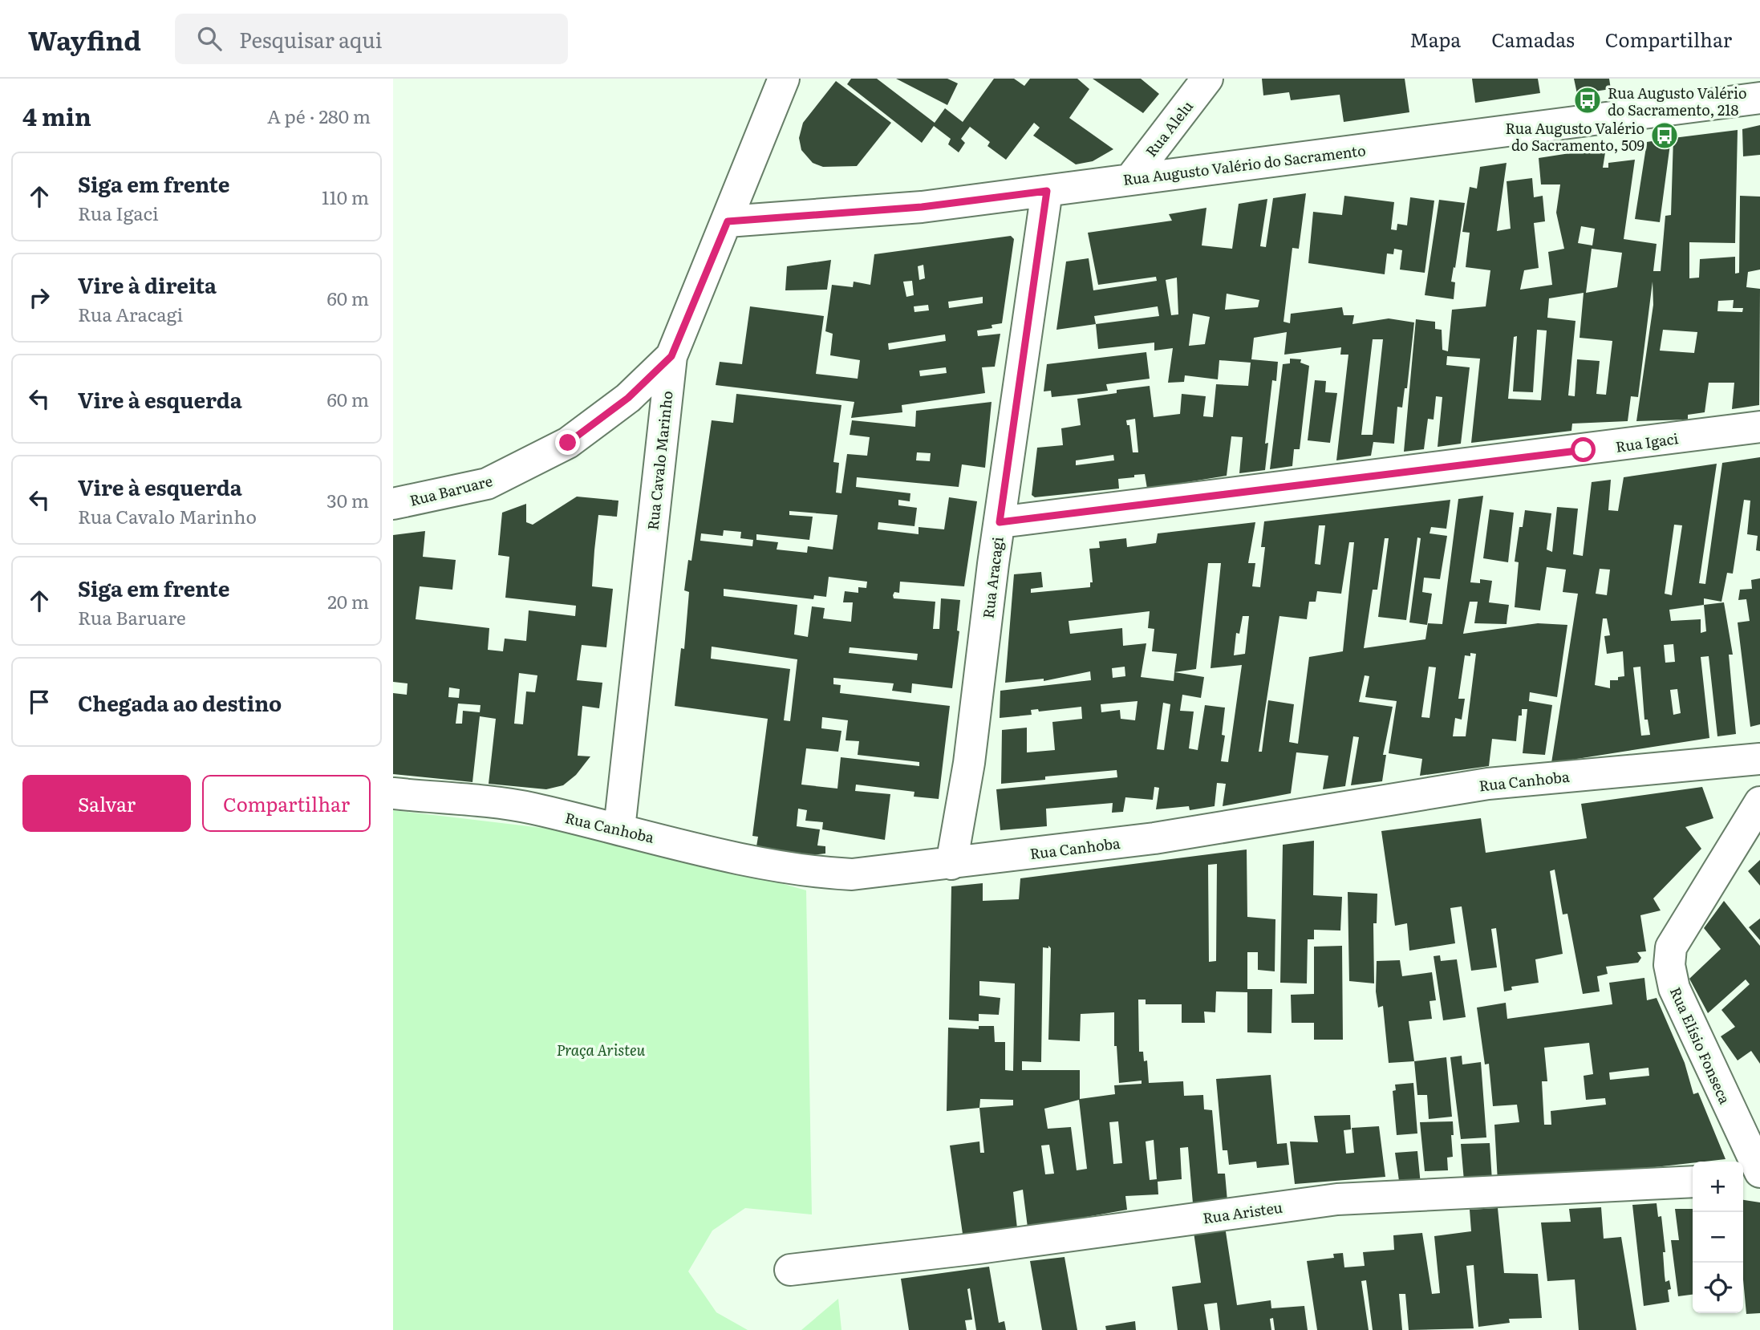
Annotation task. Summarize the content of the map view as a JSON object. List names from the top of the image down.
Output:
{
  "streets": {
    "street": [
      "Rua Alelu",
      "Rua Augusto Valério do Sacramento",
      "Rua Igaci",
      "Rua Cavalo Marinho",
      "Rua Baruare",
      "Rua Aracagi",
      "Rua Canhoba",
      "Rua Elísio Fonseca",
      "Rua Aristeu"
    ]
  },
  "crossings": [
    ["Rua Alelu", "Rua Augusto Valério do Sacramento"],
    ["Rua Augusto Valério do Sacramento", "Rua Cavalo Marinho"],
    ["Rua Augusto Valério do Sacramento", "Rua Aracagi"],
    ["Rua Igaci", "Rua Aracagi"],
    ["Rua Cavalo Marinho", "Rua Baruare"],
    ["Rua Cavalo Marinho", "Rua Canhoba"],
    ["Rua Aracagi", "Rua Canhoba"]
  ],
  "parks": ["Praça Aristeu"],
  "places": {
    "bus stop": ["Rua Augusto Valério do Sacramento, 218", "Rua Augusto Valério do Sacramento, 509"]
  },
  "page": {
    "header": "Wayfind",
    "search": "Pesquisar aqui",
    "nav": ["Mapa", "Camadas", "Compartilhar"],
    "heading": ["4 min", "A pé · 280 m"],
    "list": [
      ["Siga em frente", "Rua Igaci", "110 m"],
      ["Vire à direita", "Rua Aracagi", "60 m"],
      ["Vire à esquerda", "60 m"],
      ["Vire à esquerda", "Rua Cavalo Marinho", "30 m"],
      ["Siga em frente", "Rua Baruare", "20 m"],
      "Chegada ao destino"
    ],
    "buttons": ["Salvar", "Compartilhar"],
    "map_buttons": ["+", "−"]
  }
}
